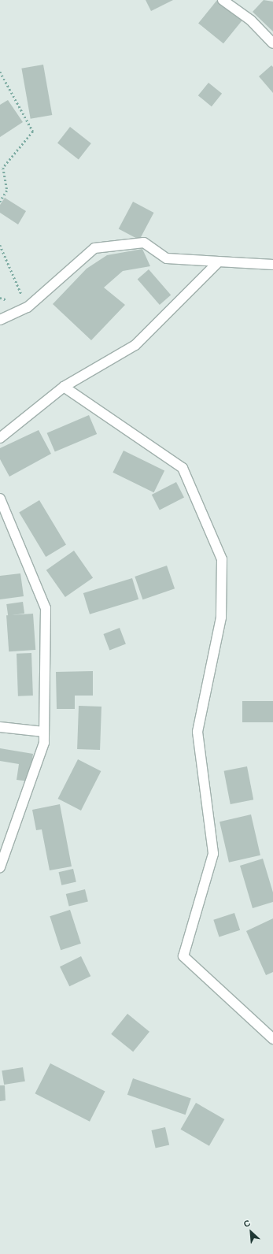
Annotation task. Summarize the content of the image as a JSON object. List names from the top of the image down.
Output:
{
  "north": "top left"
}
